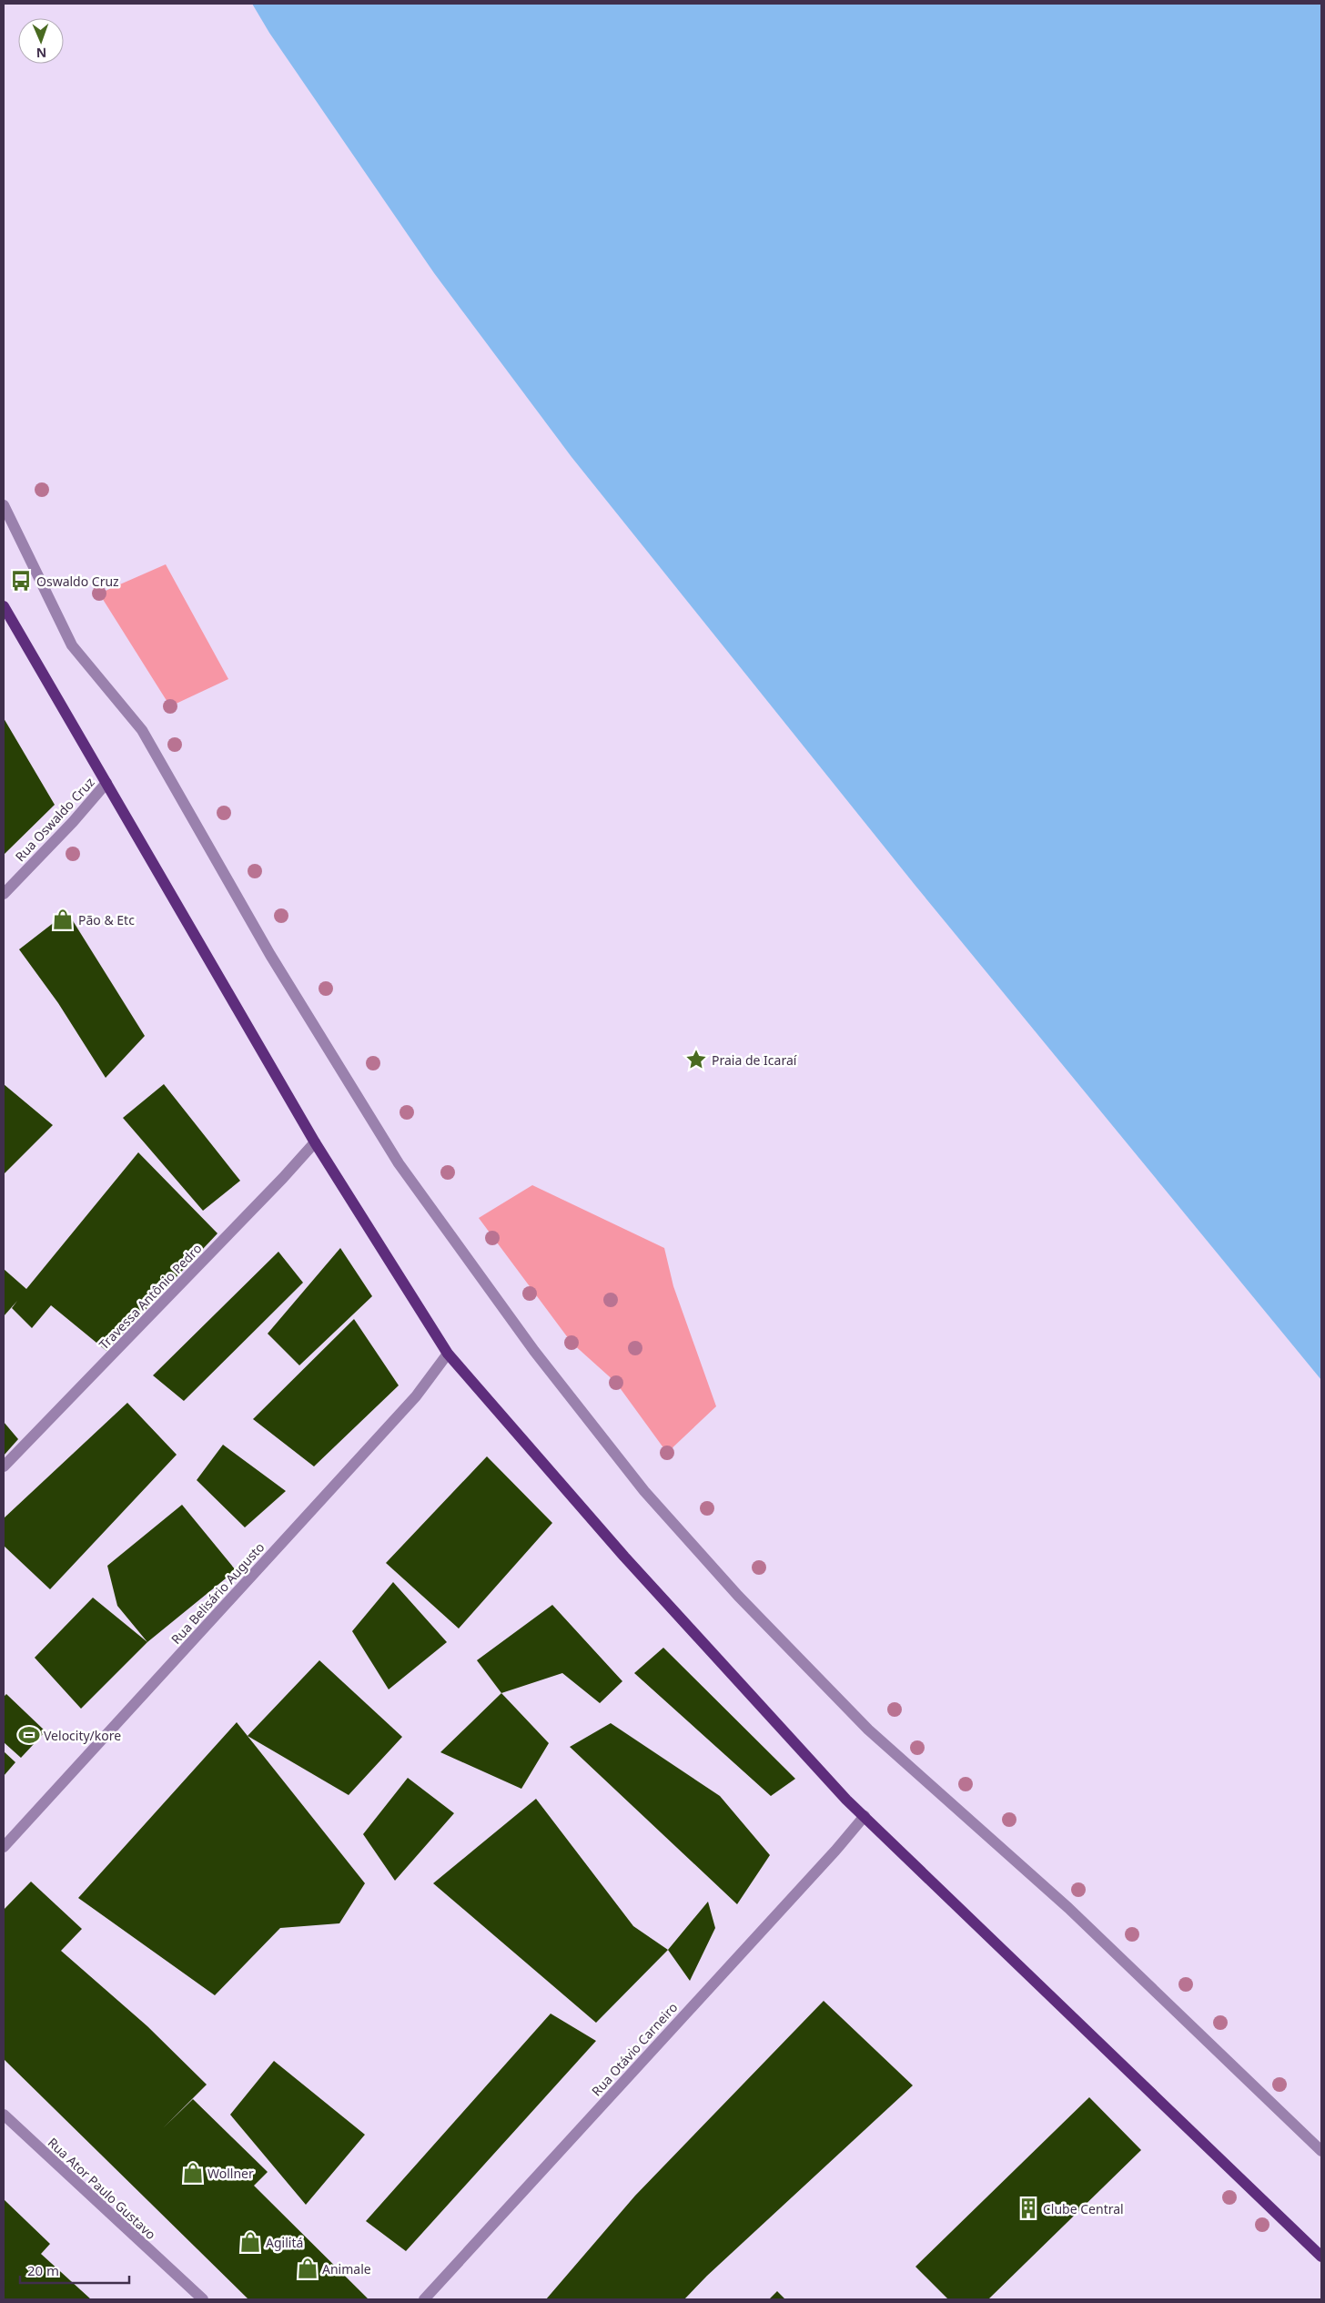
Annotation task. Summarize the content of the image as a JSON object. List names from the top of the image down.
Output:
{
  "streets": {
    "street": [
      "Rua Oswaldo Cruz",
      "Travessa Antônio Pedro",
      "Rua Belisário Augusto",
      "Rua Otávio Carneiro",
      "Rua Ator Paulo Gustavo"
    ]
  },
  "places": {
    "bus stop": ["Oswaldo Cruz"],
    "shop": [
      "Pão & Etc",
      "Wollner",
      "Agilitá",
      "Animale"
    ],
    "place": ["Praia de Icaraí"],
    "sports": ["Velocity/kore"],
    "building": ["Clube Central"]
  },
  "scale_bar": "20 m",
  "north": "bottom"
}
